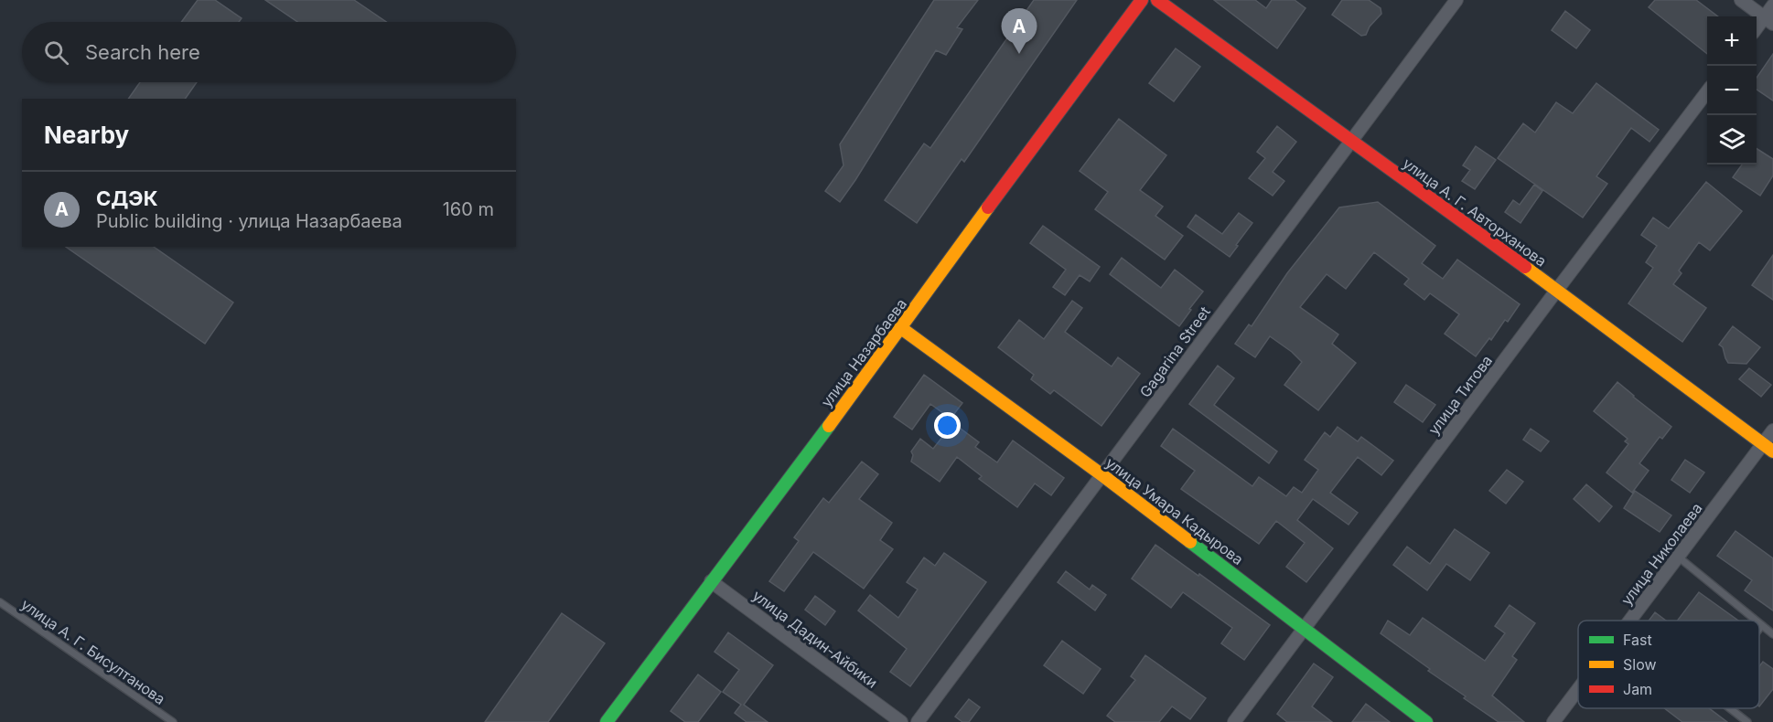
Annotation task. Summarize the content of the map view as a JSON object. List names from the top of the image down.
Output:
{
  "streets": {
    "street": [
      "улица А. Г. Авторханова",
      "Gagarina Street",
      "улица Назарбаева",
      "улица Титова",
      "улица Умара Кадырова",
      "улица Николаева",
      "улица Дадин-Айбики"
    ],
    "lane": ["улица А. Г. Бисултанова"]
  },
  "crossings": [
    ["улица А. Г. Авторханова", "Gagarina Street"],
    ["улица А. Г. Авторханова", "улица Титова"],
    ["улица А. Г. Авторханова", "улица Николаева"],
    ["Gagarina Street", "улица Умара Кадырова"],
    ["улица Назарбаева", "улица Умара Кадырова"],
    ["улица Назарбаева", "улица Дадин-Айбики"],
    ["улица Титова", "улица Умара Кадырова"]
  ],
  "legend": ["Fast", "Slow", "Jam"],
  "page": {
    "pins": "A",
    "map_buttons": ["+", "−"],
    "search": "Search here",
    "heading": "Nearby",
    "list": [
      {
        "mark": "A",
        "name": "СДЭК",
        "note": "Public building · улица Назарбаева",
        "value": "160 m"
      }
    ]
  }
}
